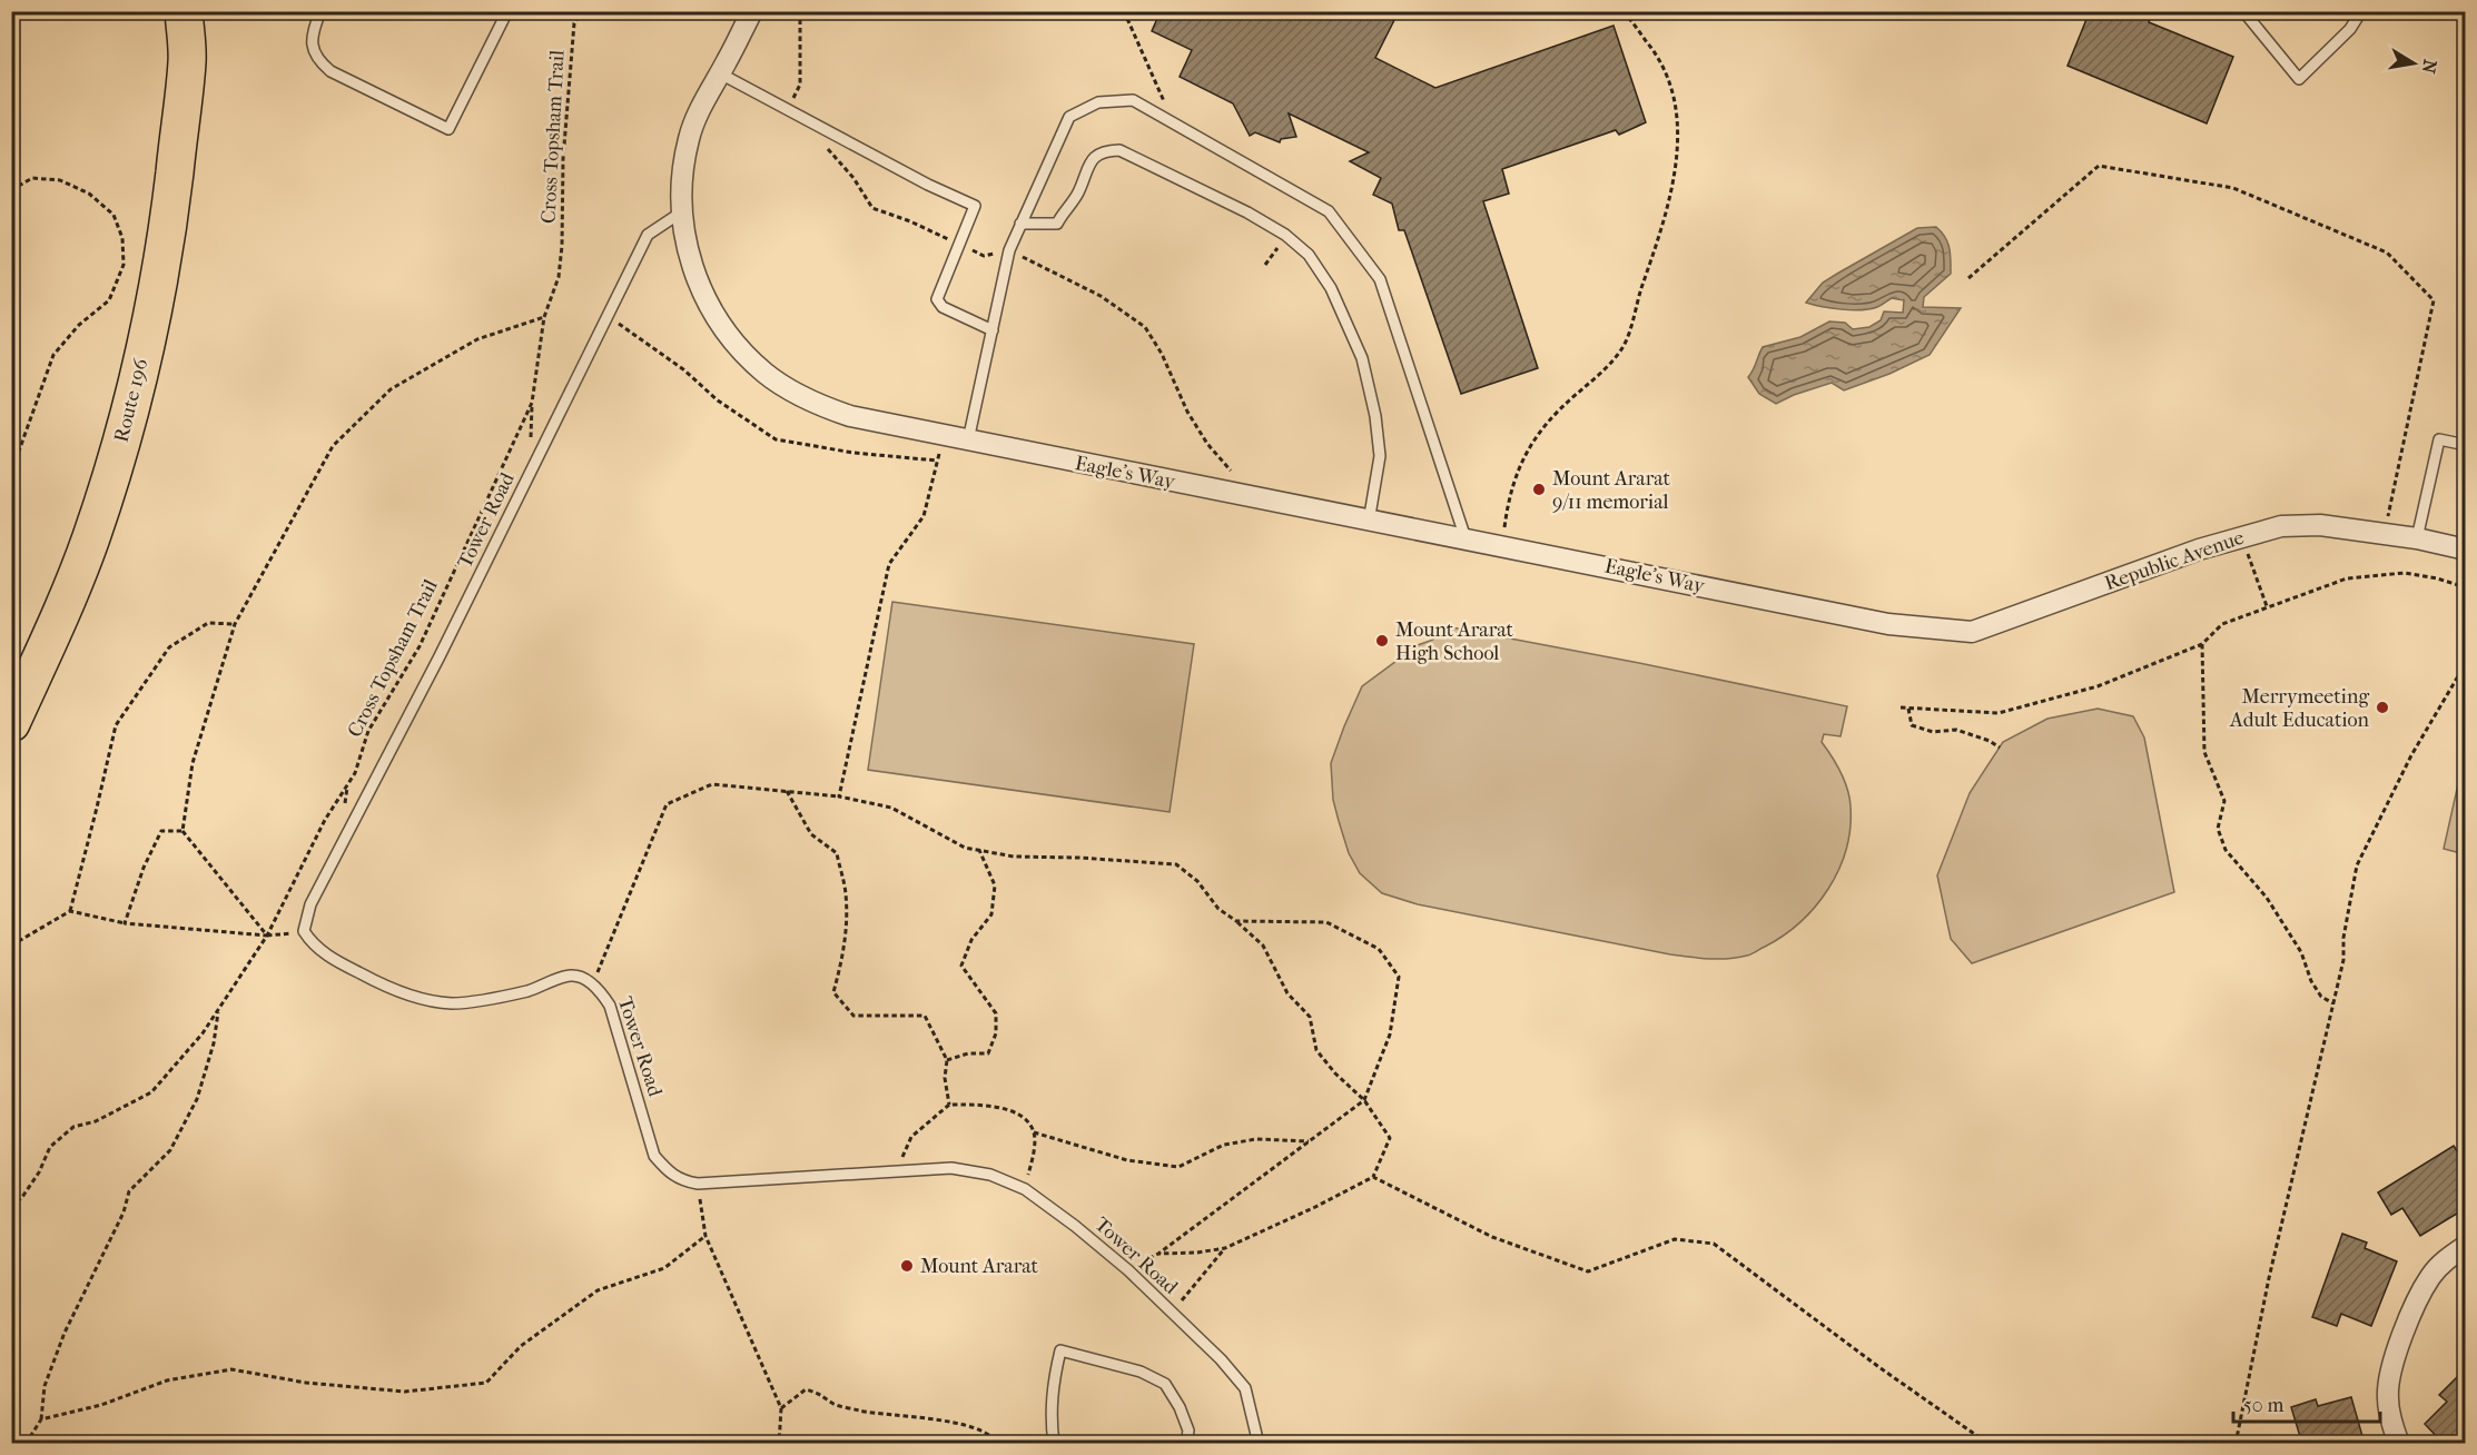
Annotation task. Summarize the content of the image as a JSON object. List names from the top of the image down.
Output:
{
  "streets": {
    "highway": ["Route 196"],
    "street": ["Eagle's Way", "Republic Avenue"],
    "lane": ["Tower Road"],
    "path": ["Cross Topsham Trail"]
  },
  "crossings": [
    ["Eagle's Way", "Tower Road"],
    ["Eagle's Way", "Republic Avenue"]
  ],
  "places": [
    "Mount Ararat 9/11 memorial",
    "Mount Ararat High School",
    "Merrymeeting Adult Education",
    "Mount Ararat"
  ],
  "scale_bar": "50 m",
  "north": "right"
}
